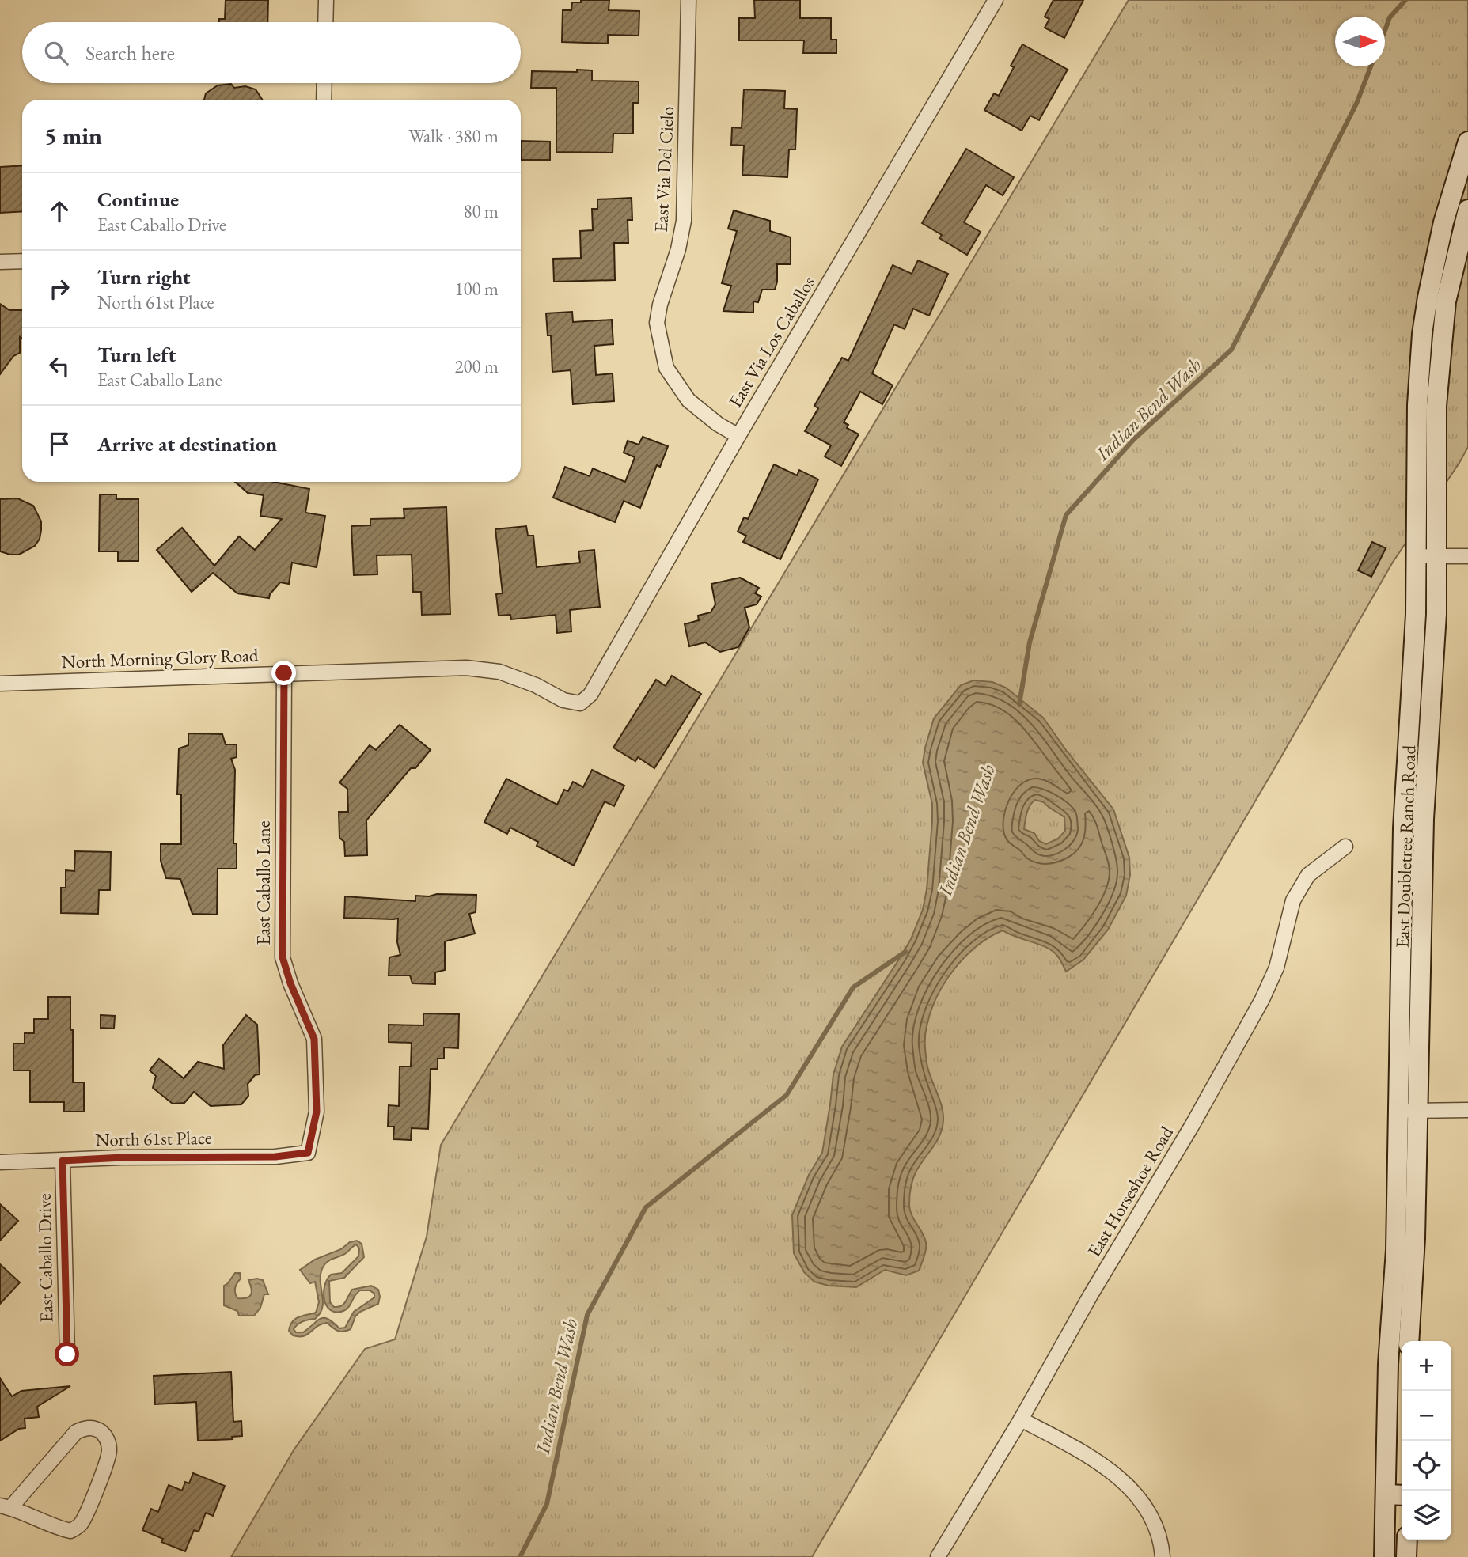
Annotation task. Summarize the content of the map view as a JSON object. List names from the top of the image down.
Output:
{
  "streets": {
    "main road": ["East Doubletree Ranch Road"],
    "street": [
      "East Via Del Cielo",
      "East Via Los Caballos",
      "North Morning Glory Road",
      "East Caballo Lane",
      "North 61st Place",
      "East Horseshoe Road",
      "East Caballo Drive"
    ]
  },
  "crossings": [
    ["East Via Del Cielo", "East Via Los Caballos"],
    ["East Via Los Caballos", "North Morning Glory Road"],
    ["North Morning Glory Road", "East Caballo Lane"],
    ["East Caballo Lane", "North 61st Place"],
    ["North 61st Place", "East Caballo Drive"]
  ],
  "water": ["Indian Bend Wash"],
  "north": "right",
  "page": {
    "search": "Search here",
    "heading": ["5 min", "Walk · 380 m"],
    "list": [
      ["Continue", "East Caballo Drive", "80 m"],
      ["Turn right", "North 61st Place", "100 m"],
      ["Turn left", "East Caballo Lane", "200 m"],
      "Arrive at destination"
    ],
    "map_buttons": ["+", "−"]
  }
}
